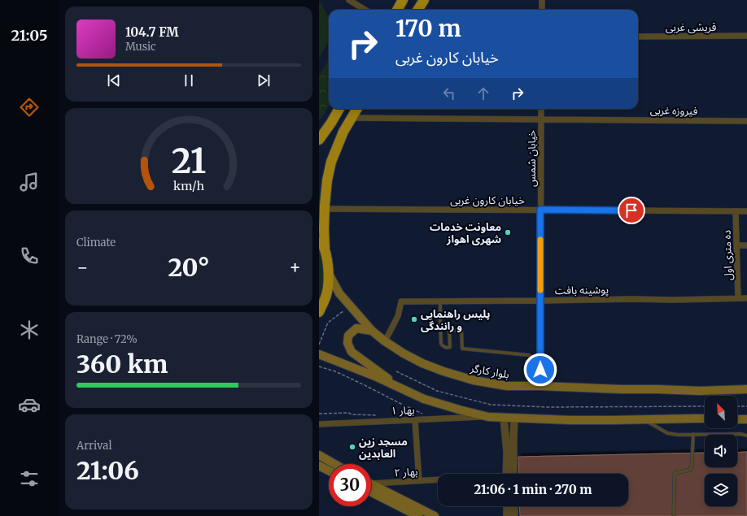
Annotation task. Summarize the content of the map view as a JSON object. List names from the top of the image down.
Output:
{
  "streets": {
    "main road": ["بلوار کارگر"],
    "street": [
      "قریشی غربی",
      "فیروزه غربی",
      "خیابان شمس",
      "خیابان کارون غربی",
      "ده متری اول",
      "پوشینه بافت",
      "بهار ۱",
      "بهار ۲"
    ]
  },
  "crossings": [
    ["فیروزه غربی", "خیابان شمس"],
    ["خیابان شمس", "خیابان کارون غربی"],
    ["خیابان شمس", "پوشینه بافت"],
    ["خیابان شمس", "بلوار کارگر"],
    ["خیابان کارون غربی", "ده متری اول"],
    ["ده متری اول", "پوشینه بافت"],
    ["پوشینه بافت", "بلوار کارگر"]
  ],
  "places": ["معاونت خدمات شهری اهواز", "پلیس راهنمایی و رانندگی", "مسجد زین العابدین"],
  "north": "top left",
  "page": {
    "tabs": "21:05",
    "turn": ["170 m", "خیابان کارون غربی"],
    "song": ["104.7 FM", "Music"],
    "tile": [
      "Climate",
      ["Range · 72%", "360 km"],
      ["Arrival", "21:06"]
    ],
    "heat": ["−", "20°", "+"],
    "limit": "30",
    "trip": "21:06 · 1 min · 270 m",
    "gauge": ["21", "km/h"]
  }
}
